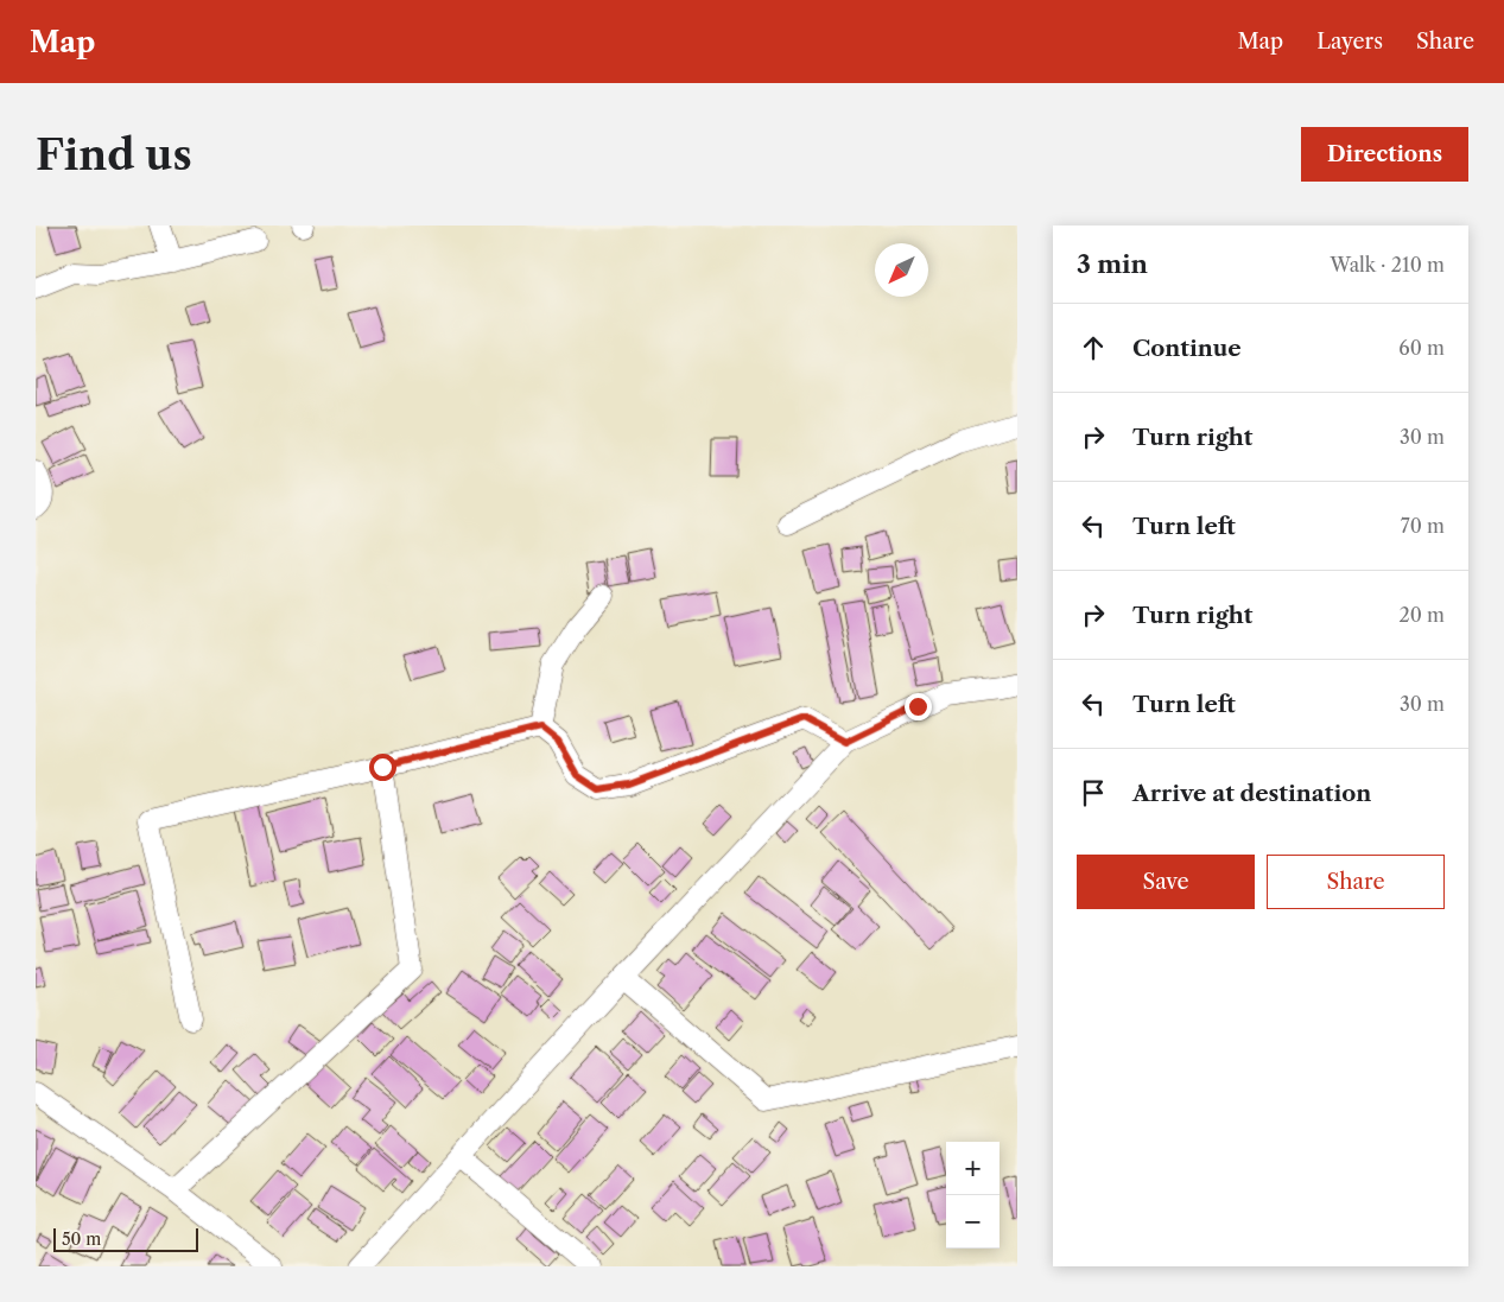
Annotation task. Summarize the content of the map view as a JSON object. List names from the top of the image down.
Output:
{
  "scale_bar": "50 m",
  "north": "bottom left",
  "page": {
    "header": "Map",
    "nav": ["Map", "Layers", "Share"],
    "buttons": [
      "Directions",
      ["Save", "Share"]
    ],
    "title": "Find us",
    "heading": ["3 min", "Walk · 210 m"],
    "list": [
      ["Continue", "60 m"],
      ["Turn right", "30 m"],
      ["Turn left", "70 m"],
      ["Turn right", "20 m"],
      ["Turn left", "30 m"],
      "Arrive at destination"
    ],
    "map_buttons": ["+", "−"],
    "scale": "50 m"
  }
}
